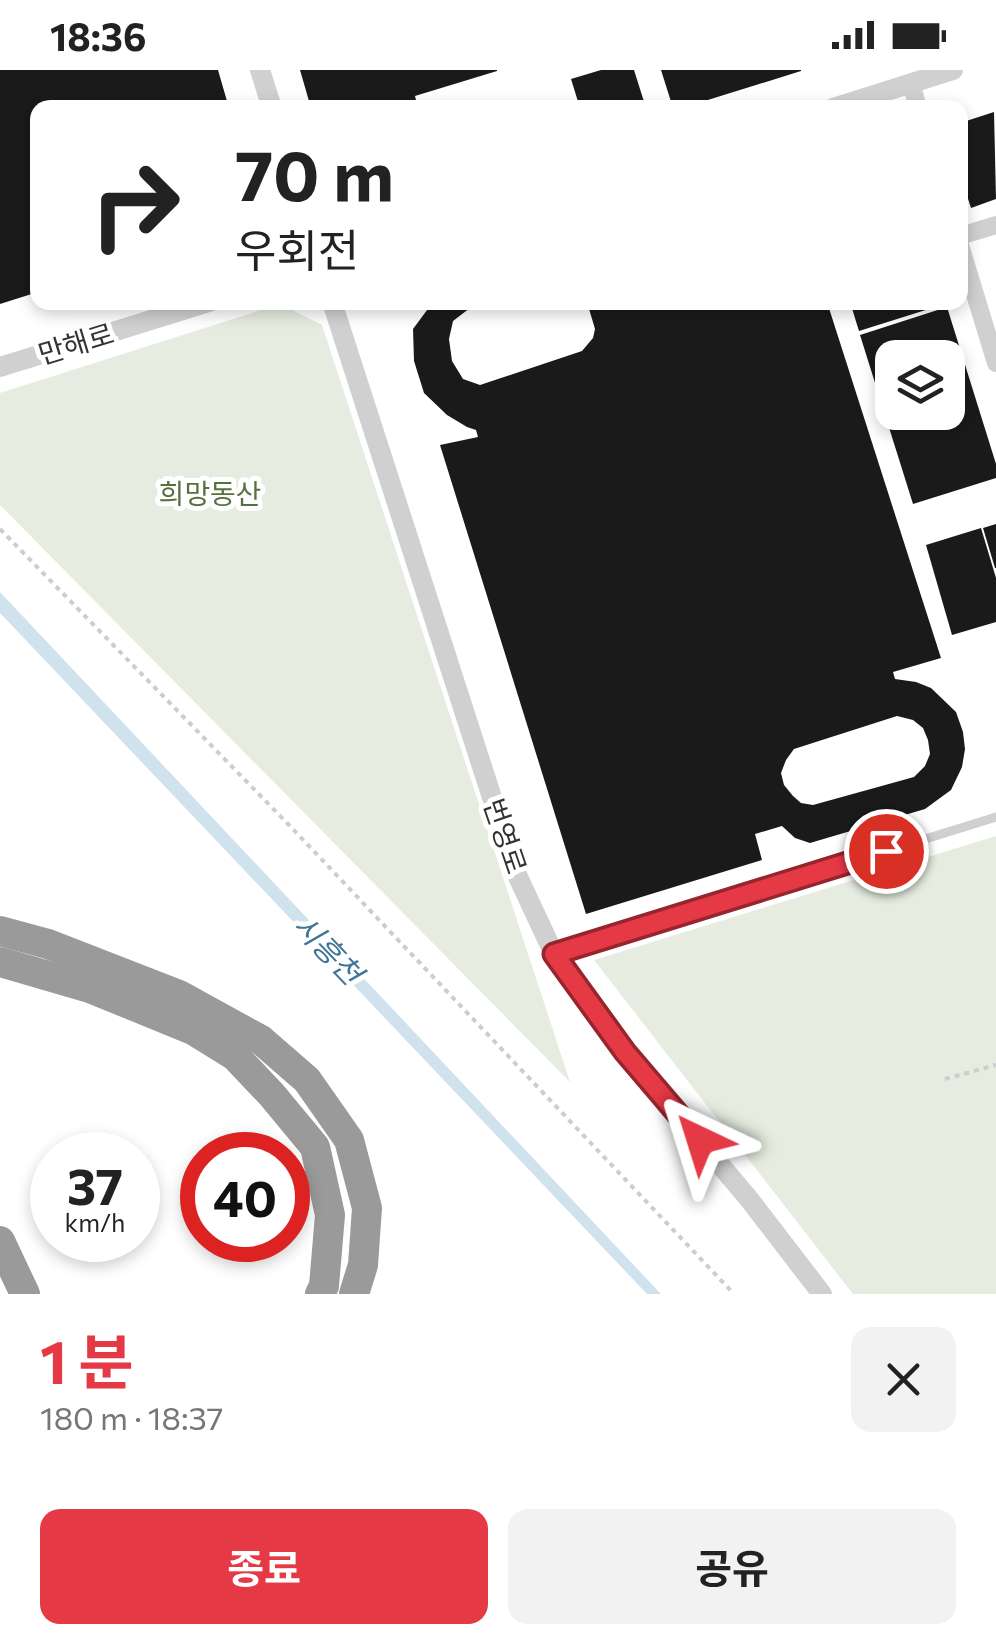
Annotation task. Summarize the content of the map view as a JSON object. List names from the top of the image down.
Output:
{
  "streets": {
    "street": ["만해로", "번영로"]
  },
  "water": ["시흥천"],
  "parks": ["희망동산"],
  "page": {
    "status": "18:36",
    "turn": ["70 m", "우회전"],
    "speed": "37 km/h",
    "limit": "40",
    "heading": ["1 분", "180 m · 18:37"],
    "buttons": ["종료", "공유"]
  }
}
